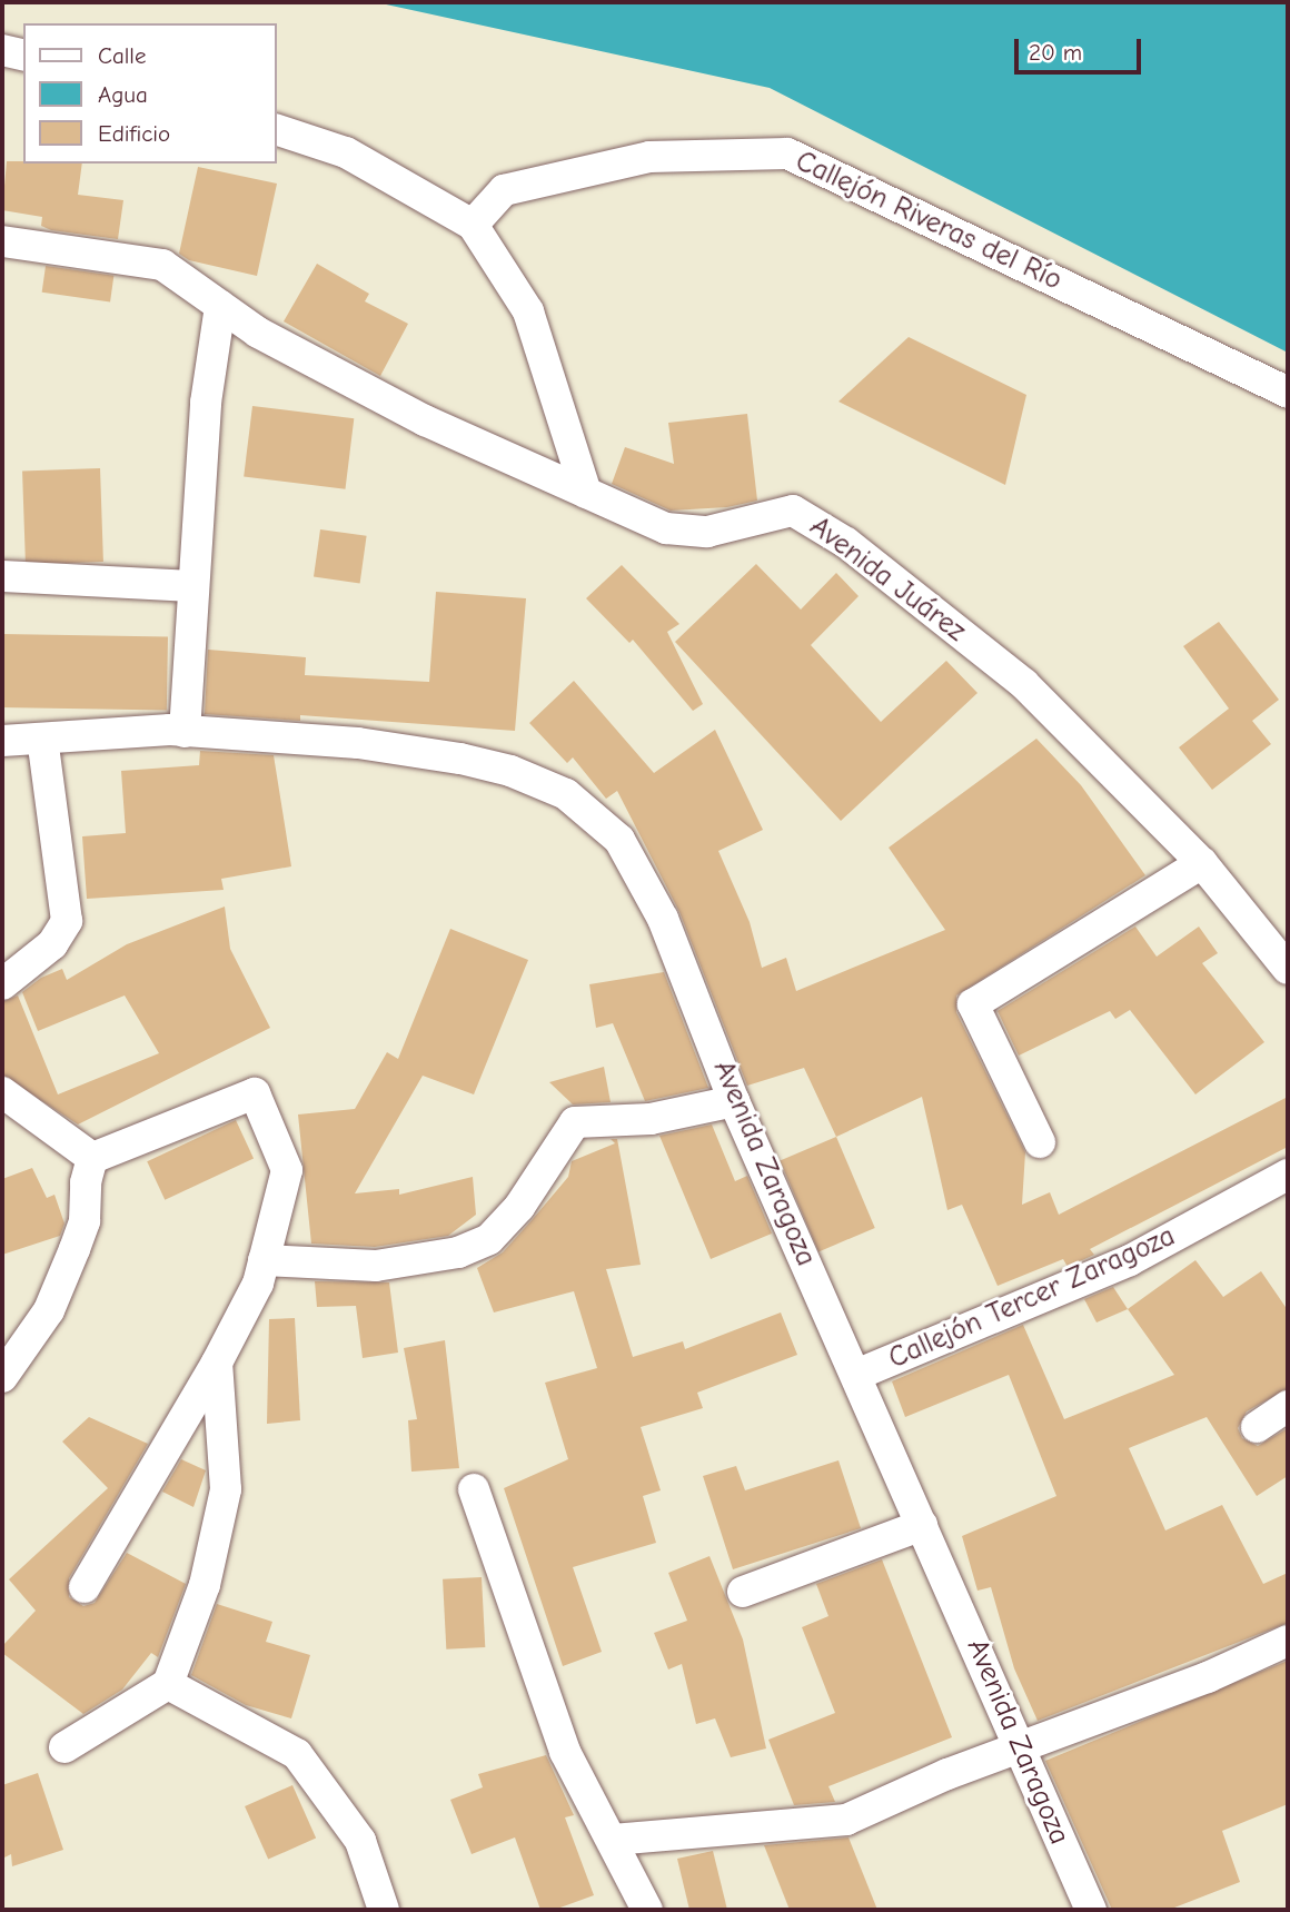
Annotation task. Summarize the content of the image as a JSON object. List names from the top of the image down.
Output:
{
  "streets": {
    "street": [
      "Callejón Riveras del Río",
      "Avenida Juárez",
      "Avenida Zaragoza",
      "Callejón Tercer Zaragoza"
    ]
  },
  "crossings": [
    ["Avenida Zaragoza", "Callejón Tercer Zaragoza"]
  ],
  "legend": ["Calle", "Agua", "Edificio"],
  "scale_bar": "20 m"
}
